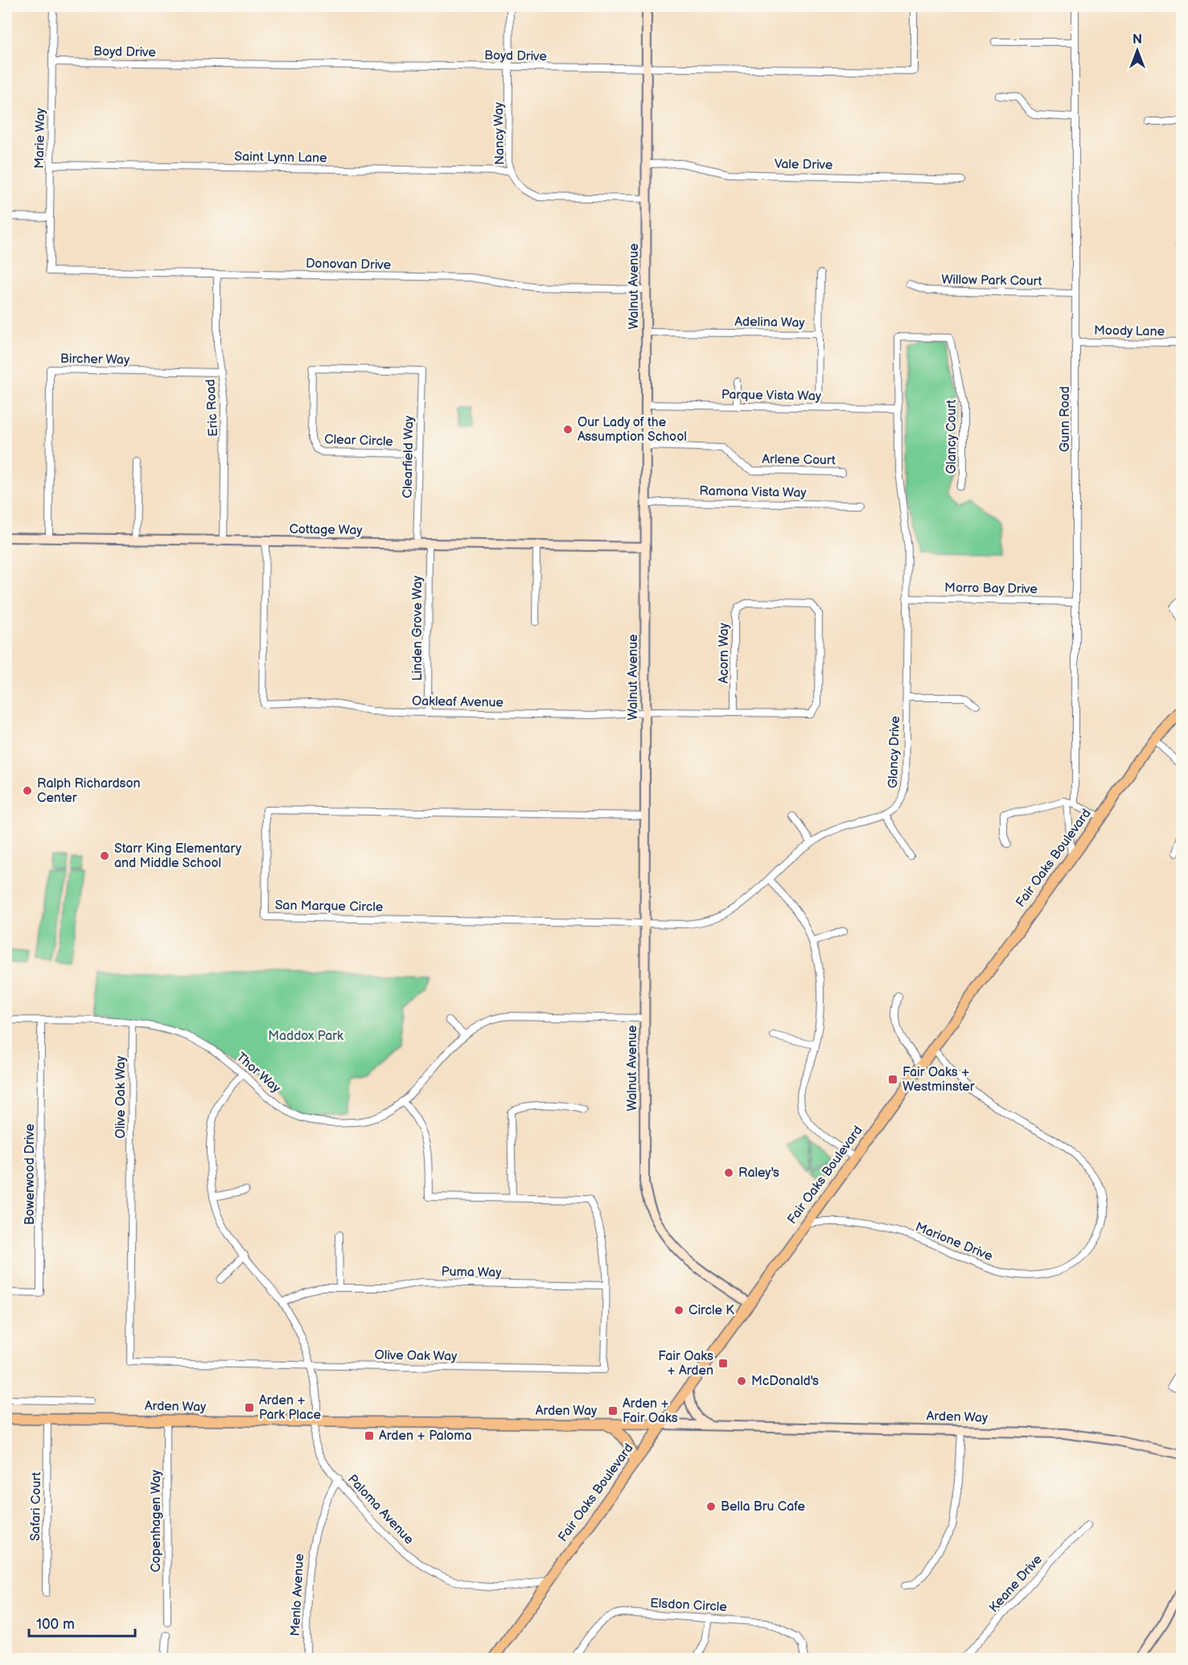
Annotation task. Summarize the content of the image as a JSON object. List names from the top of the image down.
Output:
{
  "streets": {
    "main road": [
      "Walnut Avenue",
      "Cottage Way",
      "Fair Oaks Boulevard",
      "Arden Way"
    ],
    "street": [
      "Boyd Drive",
      "Nancy Way",
      "Marie Way",
      "Saint Lynn Lane",
      "Vale Drive",
      "Donovan Drive",
      "Willow Park Court",
      "Adelina Way",
      "Moody Lane",
      "Bircher Way",
      "Parque Vista Way",
      "Eric Road",
      "Gunn Road",
      "Glancy Court",
      "Clear Circle",
      "Clearfield Way",
      "Arlene Court",
      "Ramona Vista Way",
      "Morro Bay Drive",
      "Linden Grove Way",
      "Acorn Way",
      "Oakleaf Avenue",
      "Glancy Drive",
      "San Marque Circle",
      "Thor Way",
      "Olive Oak Way",
      "Bowerwood Drive",
      "Marione Drive",
      "Puma Way",
      "Safari Court",
      "Paloma Avenue",
      "Copenhagen Way",
      "Keane Drive",
      "Menlo Avenue",
      "Elsdon Circle"
    ]
  },
  "crossings": [
    ["Boyd Drive", "Nancy Way"],
    ["Boyd Drive", "Marie Way"],
    ["Boyd Drive", "Walnut Avenue"],
    ["Nancy Way", "Saint Lynn Lane"],
    ["Nancy Way", "Walnut Avenue"],
    ["Marie Way", "Saint Lynn Lane"],
    ["Marie Way", "Donovan Drive"],
    ["Vale Drive", "Walnut Avenue"],
    ["Donovan Drive", "Walnut Avenue"],
    ["Donovan Drive", "Eric Road"],
    ["Willow Park Court", "Gunn Road"],
    ["Walnut Avenue", "Adelina Way"],
    ["Walnut Avenue", "Parque Vista Way"],
    ["Walnut Avenue", "Arlene Court"],
    ["Walnut Avenue", "Ramona Vista Way"],
    ["Walnut Avenue", "Cottage Way"],
    ["Walnut Avenue", "Oakleaf Avenue"],
    ["Walnut Avenue", "Fair Oaks Boulevard"],
    ["Walnut Avenue", "San Marque Circle"],
    ["Walnut Avenue", "Thor Way"],
    ["Adelina Way", "Parque Vista Way"],
    ["Moody Lane", "Gunn Road"],
    ["Bircher Way", "Eric Road"],
    ["Bircher Way", "Cottage Way"],
    ["Parque Vista Way", "Glancy Court"],
    ["Parque Vista Way", "Glancy Drive"],
    ["Eric Road", "Cottage Way"],
    ["Gunn Road", "Morro Bay Drive"],
    ["Glancy Court", "Glancy Drive"],
    ["Clear Circle", "Clearfield Way"],
    ["Clearfield Way", "Cottage Way"],
    ["Cottage Way", "Linden Grove Way"],
    ["Cottage Way", "Oakleaf Avenue"],
    ["Morro Bay Drive", "Glancy Drive"],
    ["Linden Grove Way", "Oakleaf Avenue"],
    ["Acorn Way", "Oakleaf Avenue"],
    ["Fair Oaks Boulevard", "Marione Drive"],
    ["Fair Oaks Boulevard", "Arden Way"],
    ["Fair Oaks Boulevard", "Paloma Avenue"],
    ["Thor Way", "Olive Oak Way"],
    ["Thor Way", "Bowerwood Drive"],
    ["Thor Way", "Paloma Avenue"],
    ["Olive Oak Way", "Puma Way"],
    ["Olive Oak Way", "Paloma Avenue"],
    ["Puma Way", "Paloma Avenue"],
    ["Arden Way", "Safari Court"],
    ["Arden Way", "Paloma Avenue"],
    ["Arden Way", "Copenhagen Way"],
    ["Paloma Avenue", "Menlo Avenue"]
  ],
  "parks": ["Maddox Park"],
  "places": {
    "other": [
      "Our Lady of the Assumption School",
      "Ralph Richardson Center",
      "Starr King Elementary and Middle School",
      "Raley's",
      "Circle K",
      "McDonald's",
      "Bella Bru Cafe"
    ],
    "transit": [
      "Fair Oaks + Westminster",
      "Fair Oaks + Arden",
      "Arden + Park Place",
      "Arden + Fair Oaks",
      "Arden + Paloma"
    ]
  },
  "scale_bar": "100 m",
  "north": "top"
}
